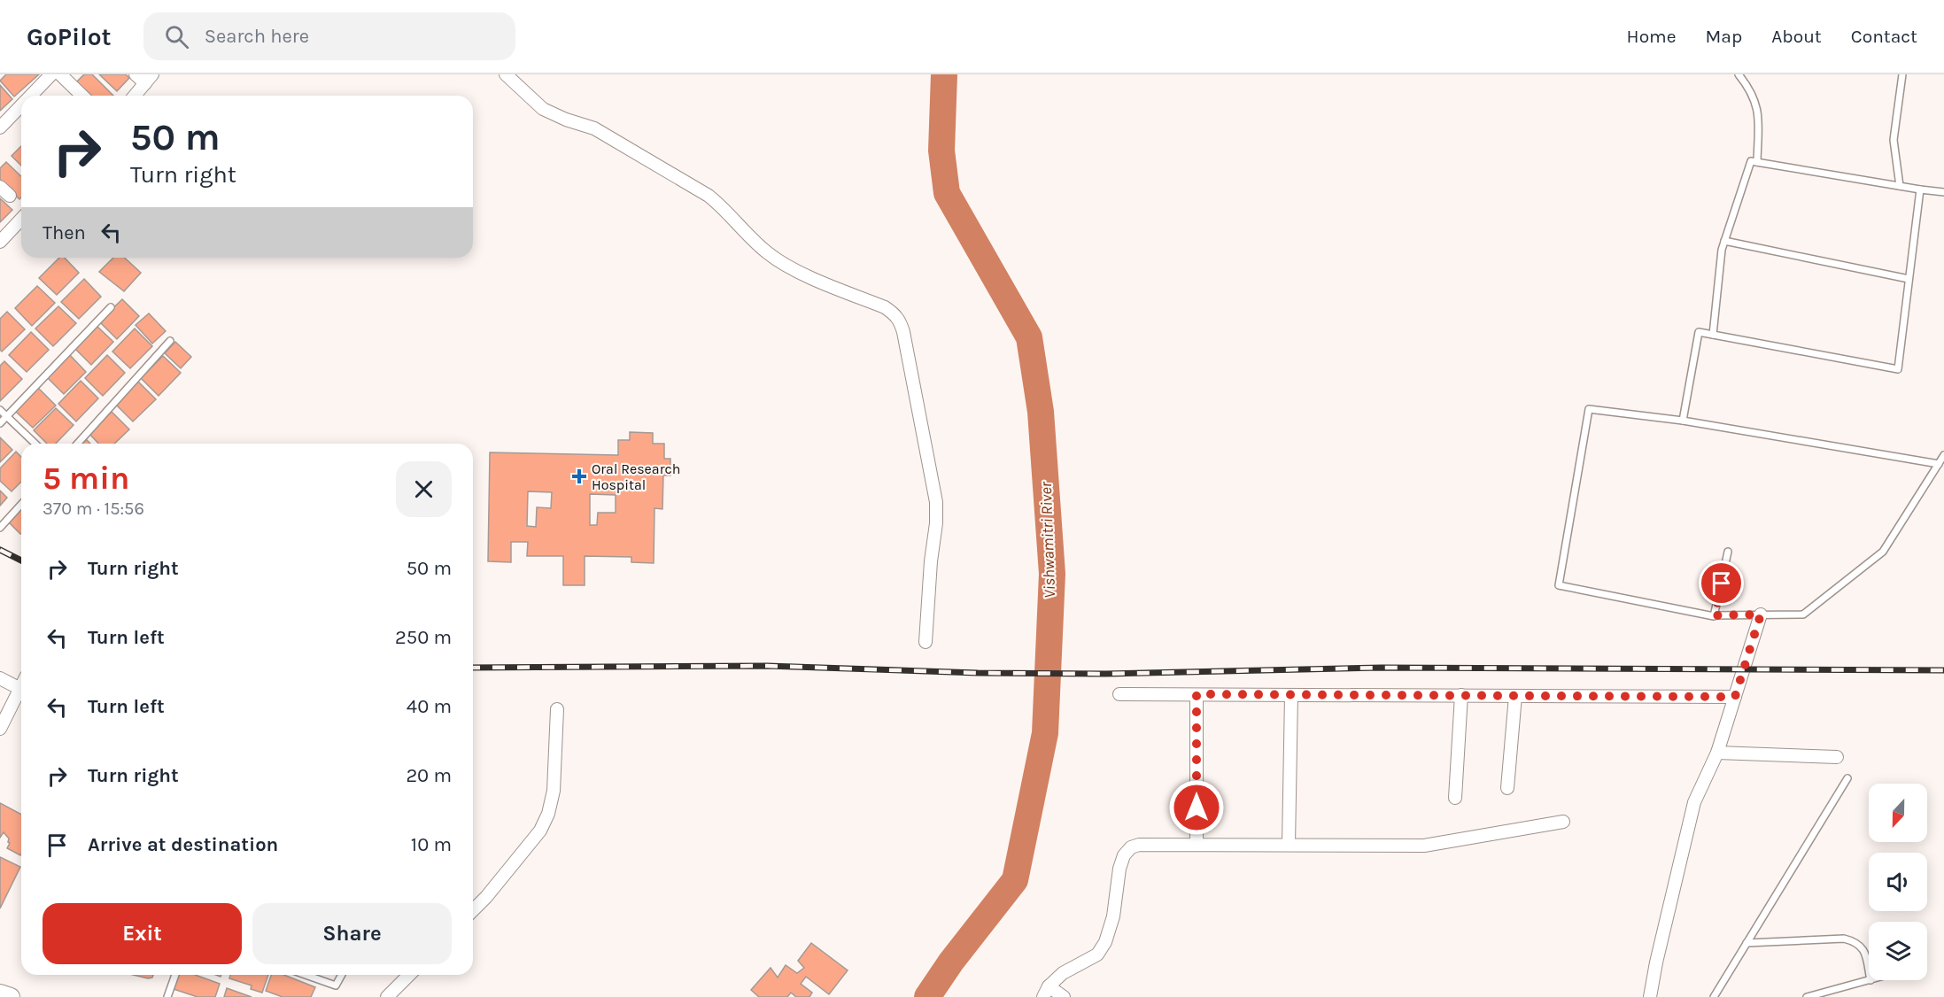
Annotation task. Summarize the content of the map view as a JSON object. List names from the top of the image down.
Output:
{
  "water": ["Vishwamitri River"],
  "places": {
    "health": ["Oral Research Hospital"]
  },
  "north": "bottom",
  "page": {
    "header": "GoPilot",
    "search": "Search here",
    "nav": [
      "Home",
      "Map",
      "About",
      "Contact"
    ],
    "turn": ["50 m", "Turn right"],
    "then": "Then",
    "heading": ["5 min", "370 m · 15:56"],
    "list": [
      {
        "name": "Turn right",
        "value": "50 m"
      },
      {
        "name": "Turn left",
        "value": "250 m"
      },
      {
        "name": "Turn left",
        "value": "40 m"
      },
      {
        "name": "Turn right",
        "value": "20 m"
      },
      {
        "name": "Arrive at destination",
        "value": "10 m"
      }
    ],
    "buttons": ["Exit", "Share"]
  }
}
